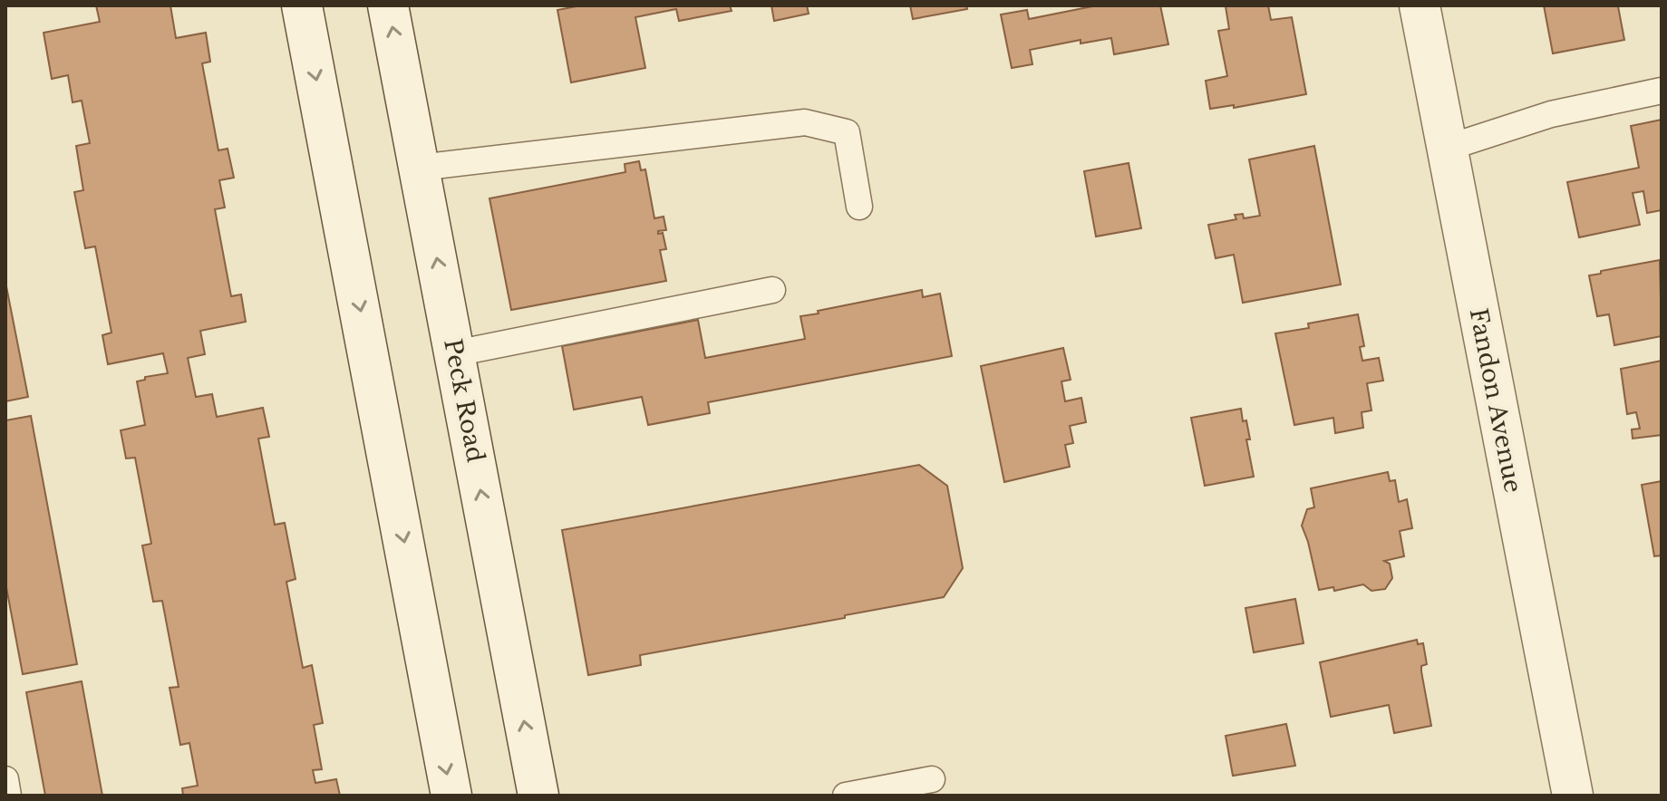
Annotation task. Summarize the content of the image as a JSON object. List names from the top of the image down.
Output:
{
  "streets": {
    "main road": ["Peck Road", "Fandon Avenue"]
  }
}
